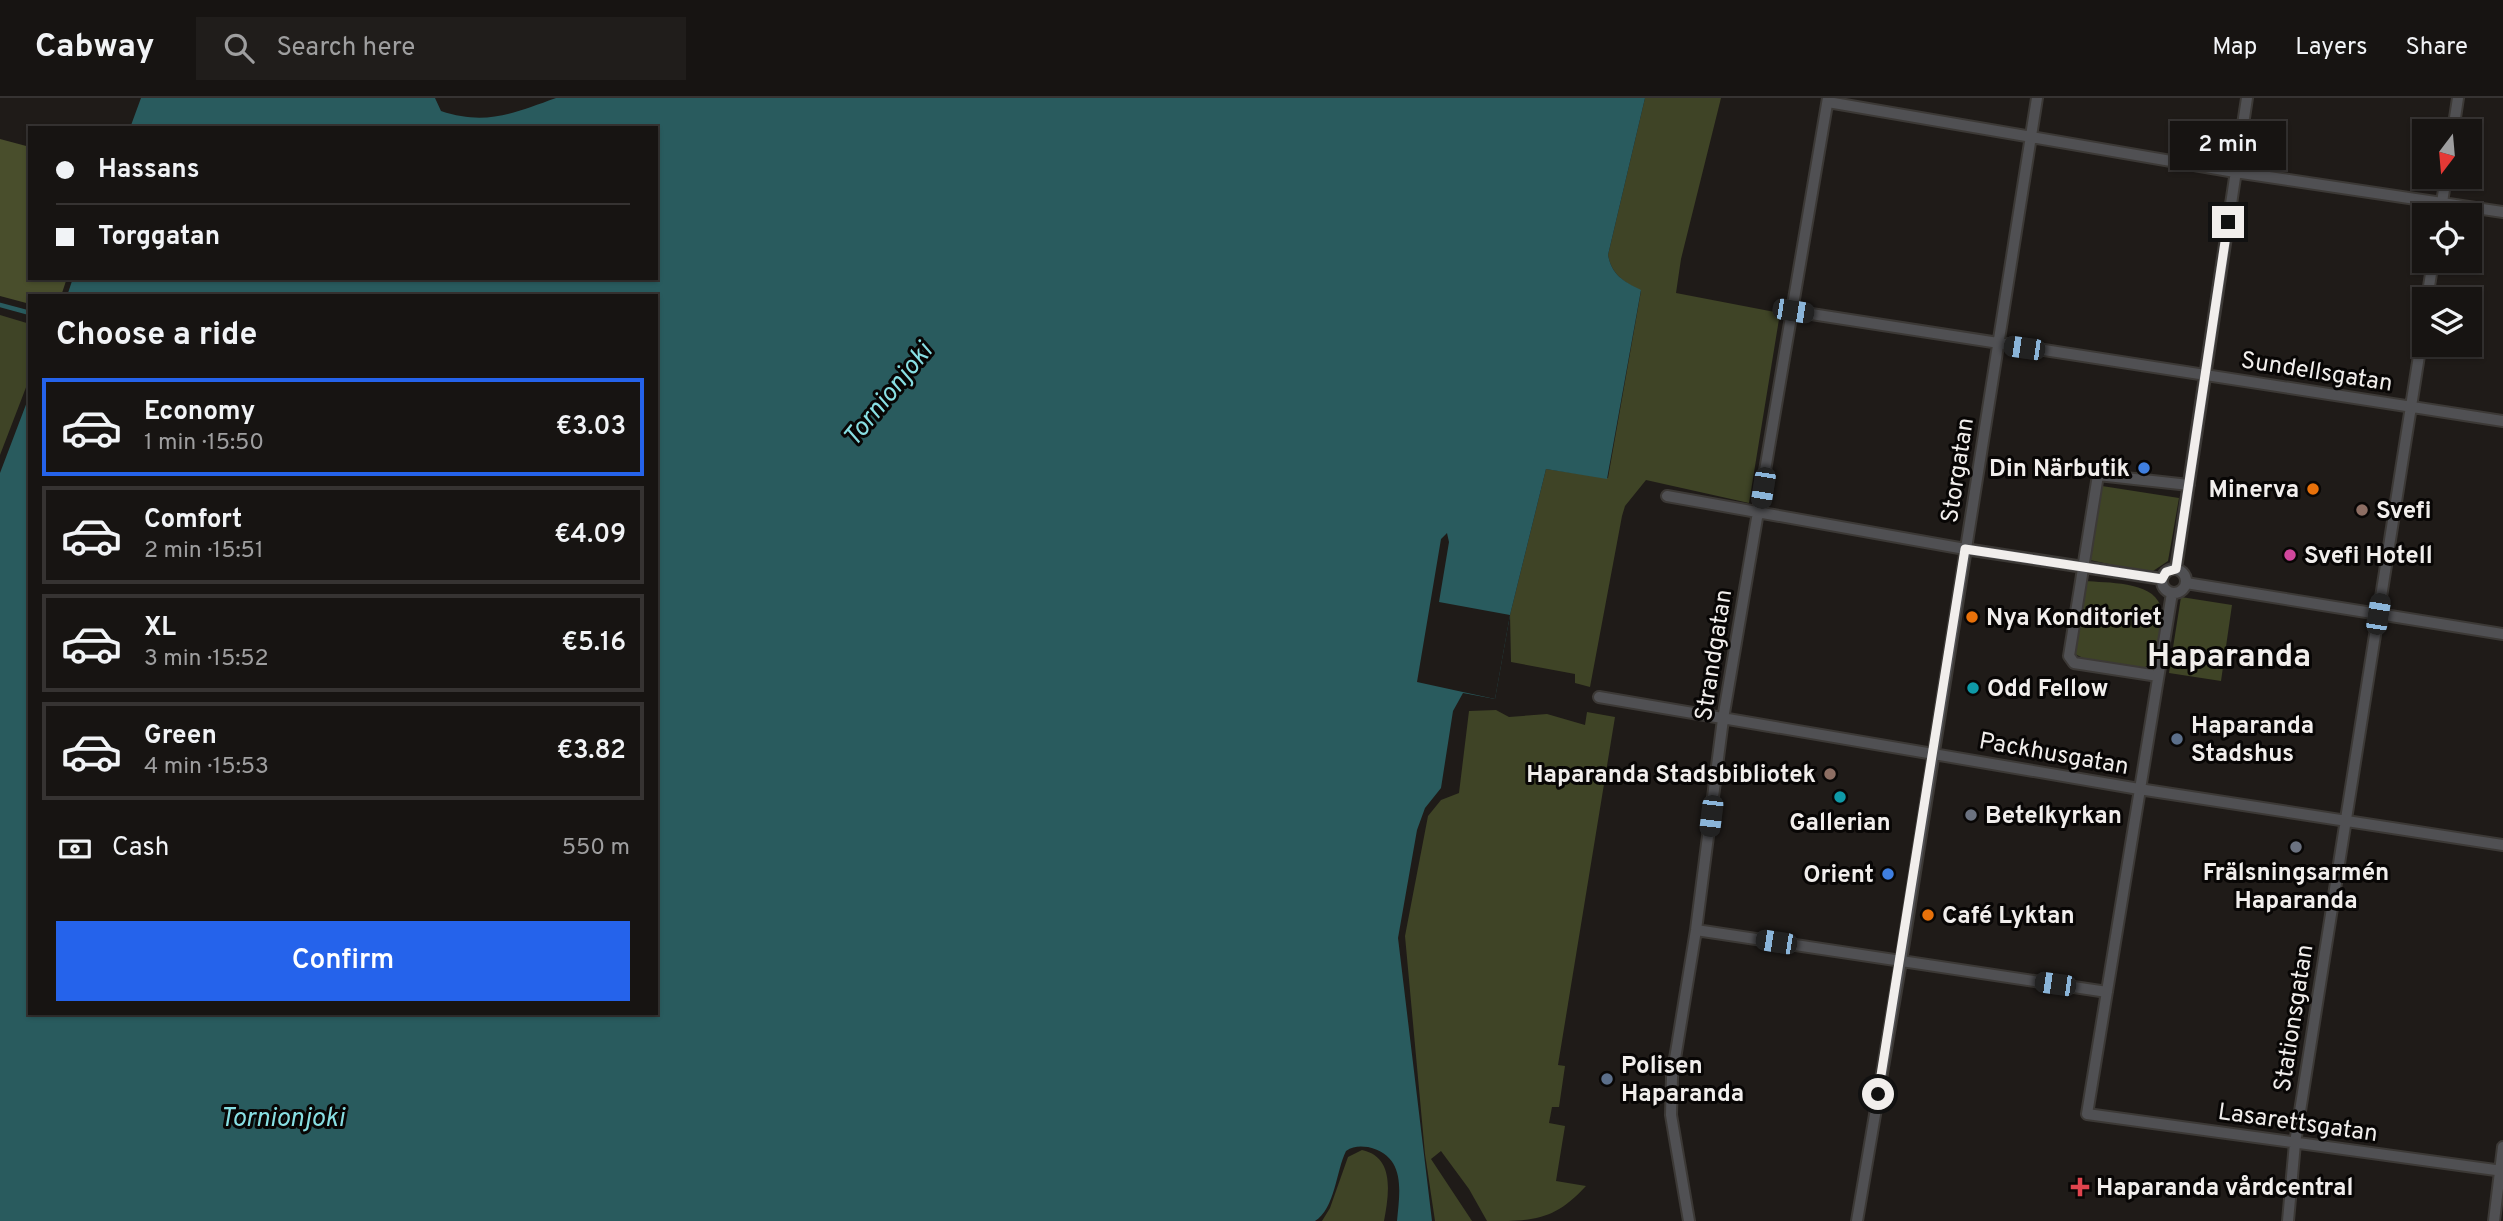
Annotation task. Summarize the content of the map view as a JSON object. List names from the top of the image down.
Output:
{
  "streets": {
    "street": [
      "Sundellsgatan",
      "Storgatan",
      "Strandgatan",
      "Packhusgatan",
      "Stationsgatan",
      "Lasarettsgatan"
    ]
  },
  "crossings": [
    ["Sundellsgatan", "Storgatan"],
    ["Sundellsgatan", "Strandgatan"],
    ["Sundellsgatan", "Stationsgatan"],
    ["Storgatan", "Packhusgatan"],
    ["Strandgatan", "Packhusgatan"],
    ["Packhusgatan", "Stationsgatan"],
    ["Stationsgatan", "Lasarettsgatan"]
  ],
  "districts": ["Haparanda"],
  "water": ["Tornionjoki"],
  "places": {
    "other": [
      "Din Närbutik",
      "Minerva",
      "Svefi",
      "Svefi Hotell",
      "Nya Konditoriet",
      "Odd Fellow",
      "Haparanda Stadshus",
      "Haparanda Stadsbibliotek",
      "Gallerian",
      "Betelkyrkan",
      "Frälsningsarmén Haparanda",
      "Orient",
      "Café Lyktan",
      "Polisen Haparanda"
    ],
    "health": ["Haparanda vårdcentral"]
  },
  "north": "bottom",
  "page": {
    "header": "Cabway",
    "search": "Search here",
    "nav": ["Map", "Layers", "Share"],
    "bubble": "2 min",
    "banner": ["Hassans", "Torggatan"],
    "heading": "Choose a ride",
    "list": [
      {
        "name": "Economy",
        "note": "1 min · 15:50",
        "value": "€3.03"
      },
      {
        "name": "Comfort",
        "note": "2 min · 15:51",
        "value": "€4.09"
      },
      {
        "name": "XL",
        "note": "3 min · 15:52",
        "value": "€5.16"
      },
      {
        "name": "Green",
        "note": "4 min · 15:53",
        "value": "€3.82"
      }
    ],
    "pay": ["Cash", "550 m"],
    "buttons": "Confirm"
  }
}
